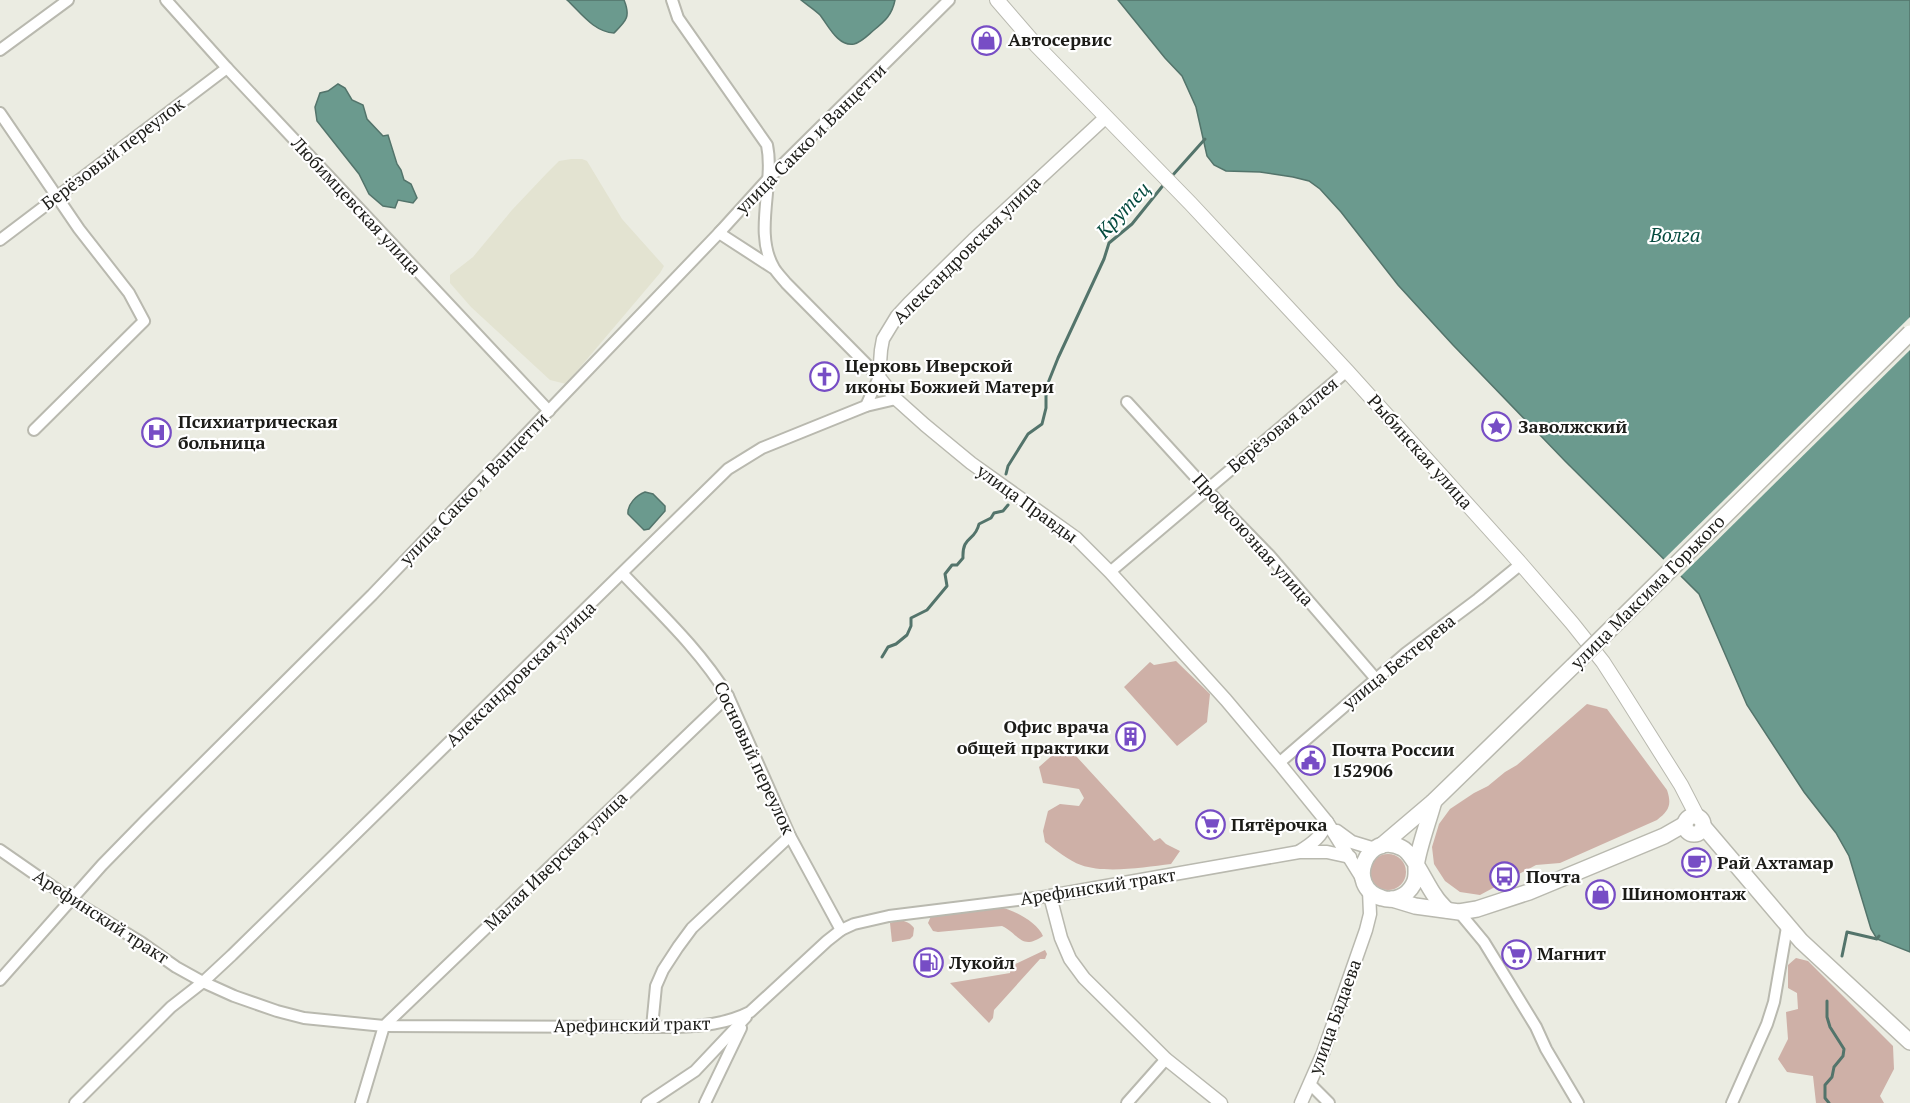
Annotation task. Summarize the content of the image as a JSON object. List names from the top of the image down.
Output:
{
  "streets": {
    "main road": ["Рыбинская улица", "улица Максима Горького"],
    "street": [
      "улица Сакко и Ванцетти",
      "Берёзовый переулок",
      "Любимцевская улица",
      "Александровская улица",
      "Берёзовая аллея",
      "улица Правды",
      "Профсоюзная улица",
      "улица Бехтерева",
      "Сосновый переулок",
      "Малая Иверская улица",
      "Арефинский тракт",
      "улица Бадаева"
    ]
  },
  "crossings": [
    ["улица Сакко и Ванцетти", "Любимцевская улица"],
    ["улица Сакко и Ванцетти", "улица Правды"],
    ["улица Сакко и Ванцетти", "Арефинский тракт"],
    ["Берёзовый переулок", "Любимцевская улица"],
    ["Александровская улица", "Рыбинская улица"],
    ["Александровская улица", "улица Правды"],
    ["Александровская улица", "Сосновый переулок"],
    ["Александровская улица", "Арефинский тракт"],
    ["Берёзовая аллея", "Рыбинская улица"],
    ["Берёзовая аллея", "улица Правды"],
    ["Берёзовая аллея", "Профсоюзная улица"],
    ["Рыбинская улица", "улица Бехтерева"],
    ["улица Правды", "улица Бехтерева"],
    ["улица Правды", "Арефинский тракт"],
    ["улица Правды", "улица Бадаева"],
    ["Профсоюзная улица", "улица Бехтерева"],
    ["Сосновый переулок", "Малая Иверская улица"],
    ["Сосновый переулок", "Арефинский тракт"],
    ["Малая Иверская улица", "Арефинский тракт"]
  ],
  "water": ["Крутец", "Волга"],
  "places": {
    "shop": ["Автосервис", "Шиномонтаж"],
    "church": ["Церковь Иверской иконы Божией Матери"],
    "place": ["Заволжский"],
    "hospital": ["Психиатрическая больница"],
    "building": ["Офис врача общей практики"],
    "public building": ["Почта России 152906"],
    "supermarket": ["Пятёрочка", "Магнит"],
    "cafe": ["Рай Ахтамар"],
    "bus stop": ["Почта"],
    "fuel station": ["Лукойл"]
  }
}
